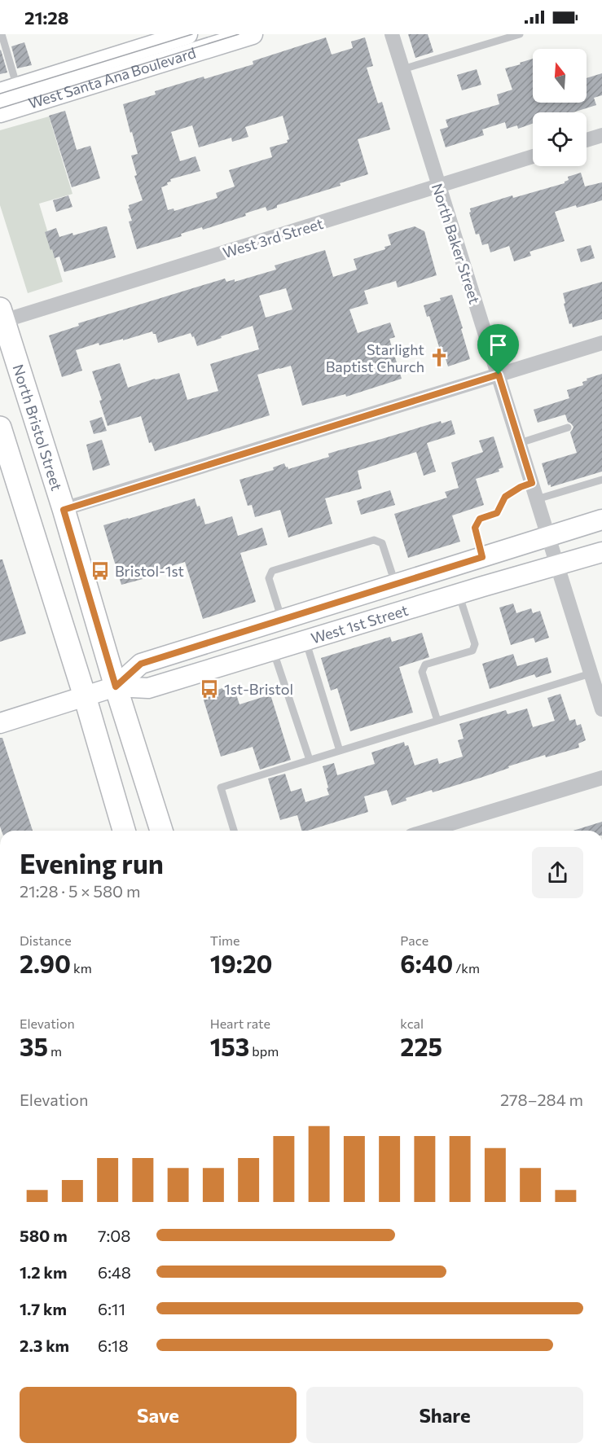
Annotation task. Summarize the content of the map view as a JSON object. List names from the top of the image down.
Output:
{
  "streets": {
    "main road": ["West Santa Ana Boulevard", "North Bristol Street", "West 1st Street"],
    "street": ["West 3rd Street", "North Baker Street"]
  },
  "crossings": [
    ["West 3rd Street", "North Baker Street"],
    ["West 3rd Street", "North Bristol Street"],
    ["North Baker Street", "West 1st Street"],
    ["North Bristol Street", "West 1st Street"]
  ],
  "places": {
    "church": ["Starlight Baptist Church"],
    "bus stop": ["Bristol-1st", "1st-Bristol"]
  },
  "north": "top",
  "page": {
    "status": "21:28",
    "heading": ["Evening run", "21:28 · 5 × 580 m"],
    "stats": [
      ["Distance", "2.90 km"],
      ["Time", "19:20"],
      ["Pace", "6:40 /km"],
      ["Elevation", "35 m"],
      ["Heart rate", "153 bpm"],
      ["kcal", "225"]
    ],
    "chart": ["Elevation", "278–284 m"],
    "list": [
      {
        "name": "580 m",
        "note": "7:08"
      },
      {
        "name": "1.2 km",
        "note": "6:48"
      },
      {
        "name": "1.7 km",
        "note": "6:11"
      },
      {
        "name": "2.3 km",
        "note": "6:18"
      }
    ],
    "buttons": ["Save", "Share"]
  }
}
